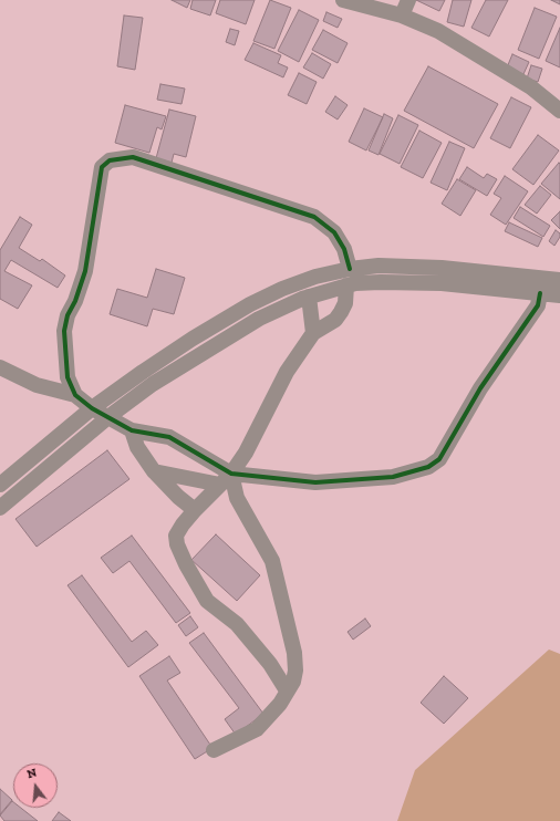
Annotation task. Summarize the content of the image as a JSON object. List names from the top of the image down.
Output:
{
  "north": "top"
}
